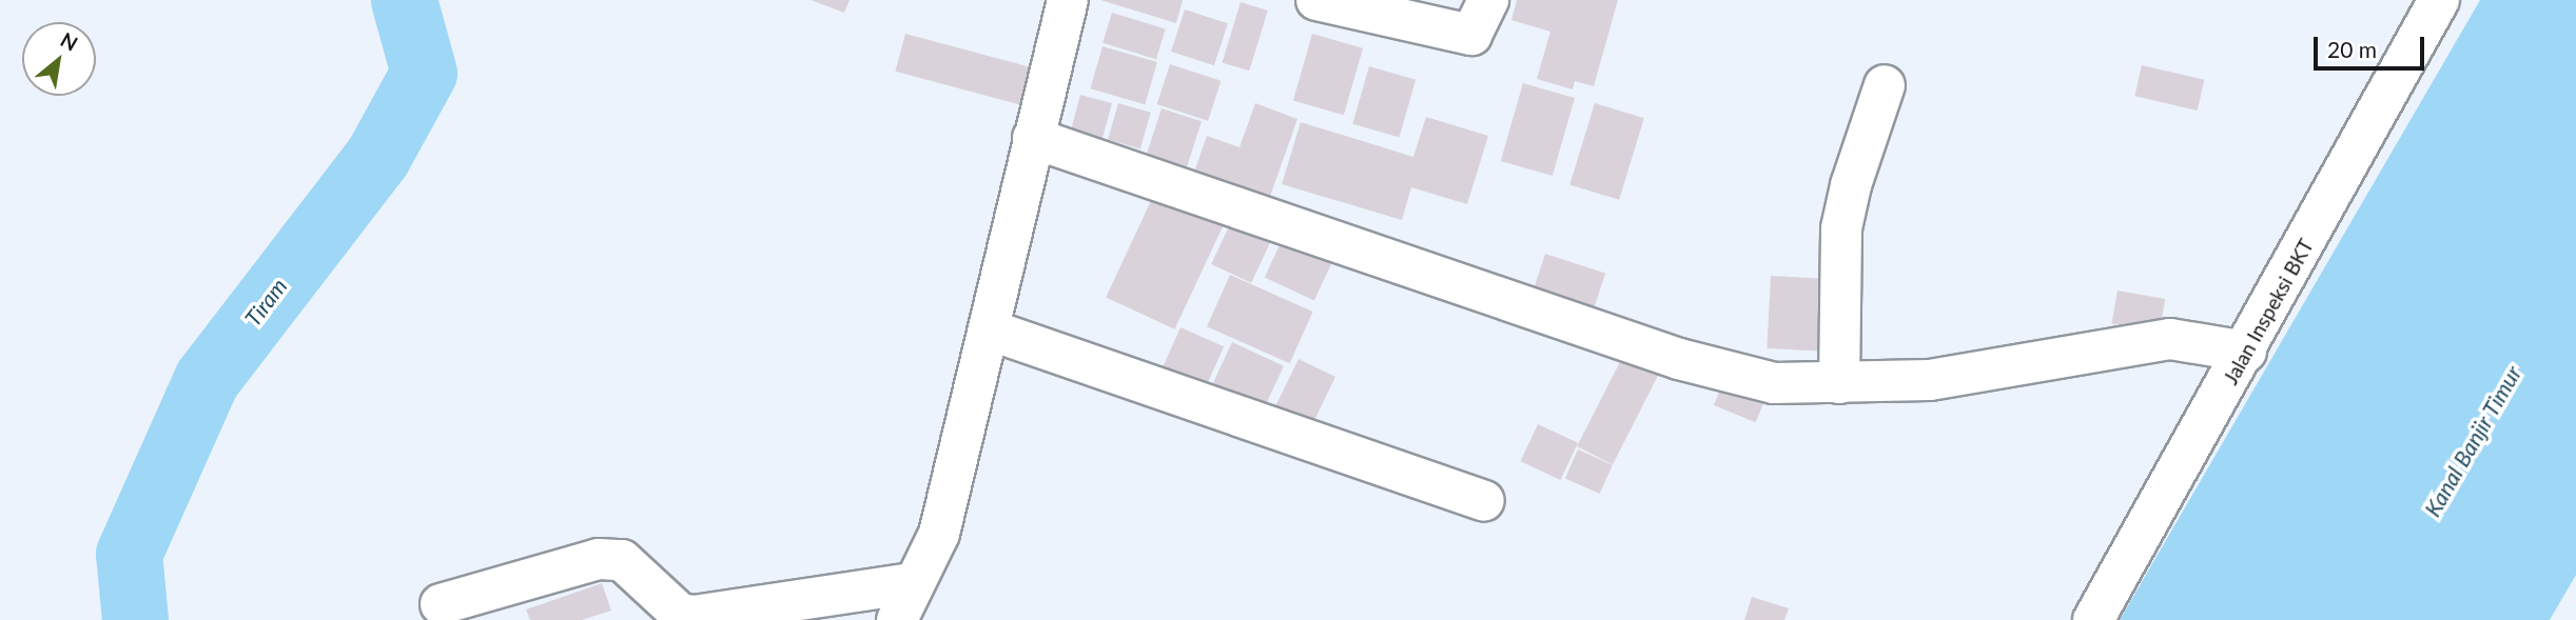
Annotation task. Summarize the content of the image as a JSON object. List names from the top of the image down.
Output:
{
  "streets": {
    "street": ["Jalan Inspeksi BKT"]
  },
  "water": ["Tiram", "Kanal Banjir Timur"],
  "scale_bar": "20 m",
  "north": "top right"
}
